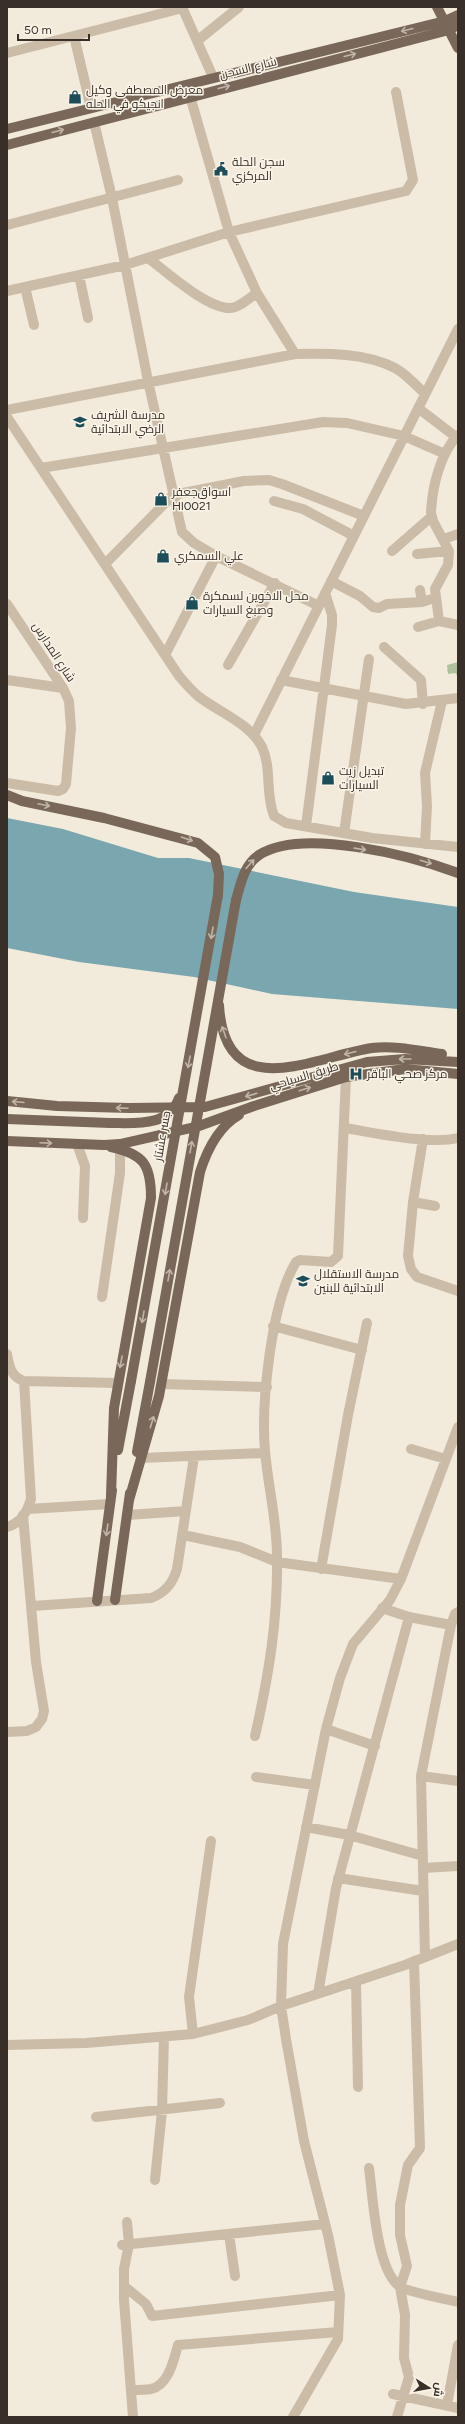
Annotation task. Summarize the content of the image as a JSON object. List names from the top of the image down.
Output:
{
  "streets": {
    "main road": ["شارع السجن", "طريق السياحي", "جسر عشتار"],
    "street": ["شارع المدارس"]
  },
  "places": {
    "shop": [
      "معرض المصطفى وكيل انجيكو في الحله",
      "اسواق‌جعفر Hl0021",
      "علي السمكري",
      "محل الاخوين لسمكرة وصبغ السيارات",
      "تبديل زيت السيارات"
    ],
    "public building": ["سجن الحلة المركزي"],
    "school or university": ["مدرسة الشريف الرضي الابتدائية", "مدرسة الاستقلال الابتدائية للبنين"],
    "hospital": ["مركز صحي الباقر"]
  },
  "scale_bar": "50 m",
  "north": "right"
}
